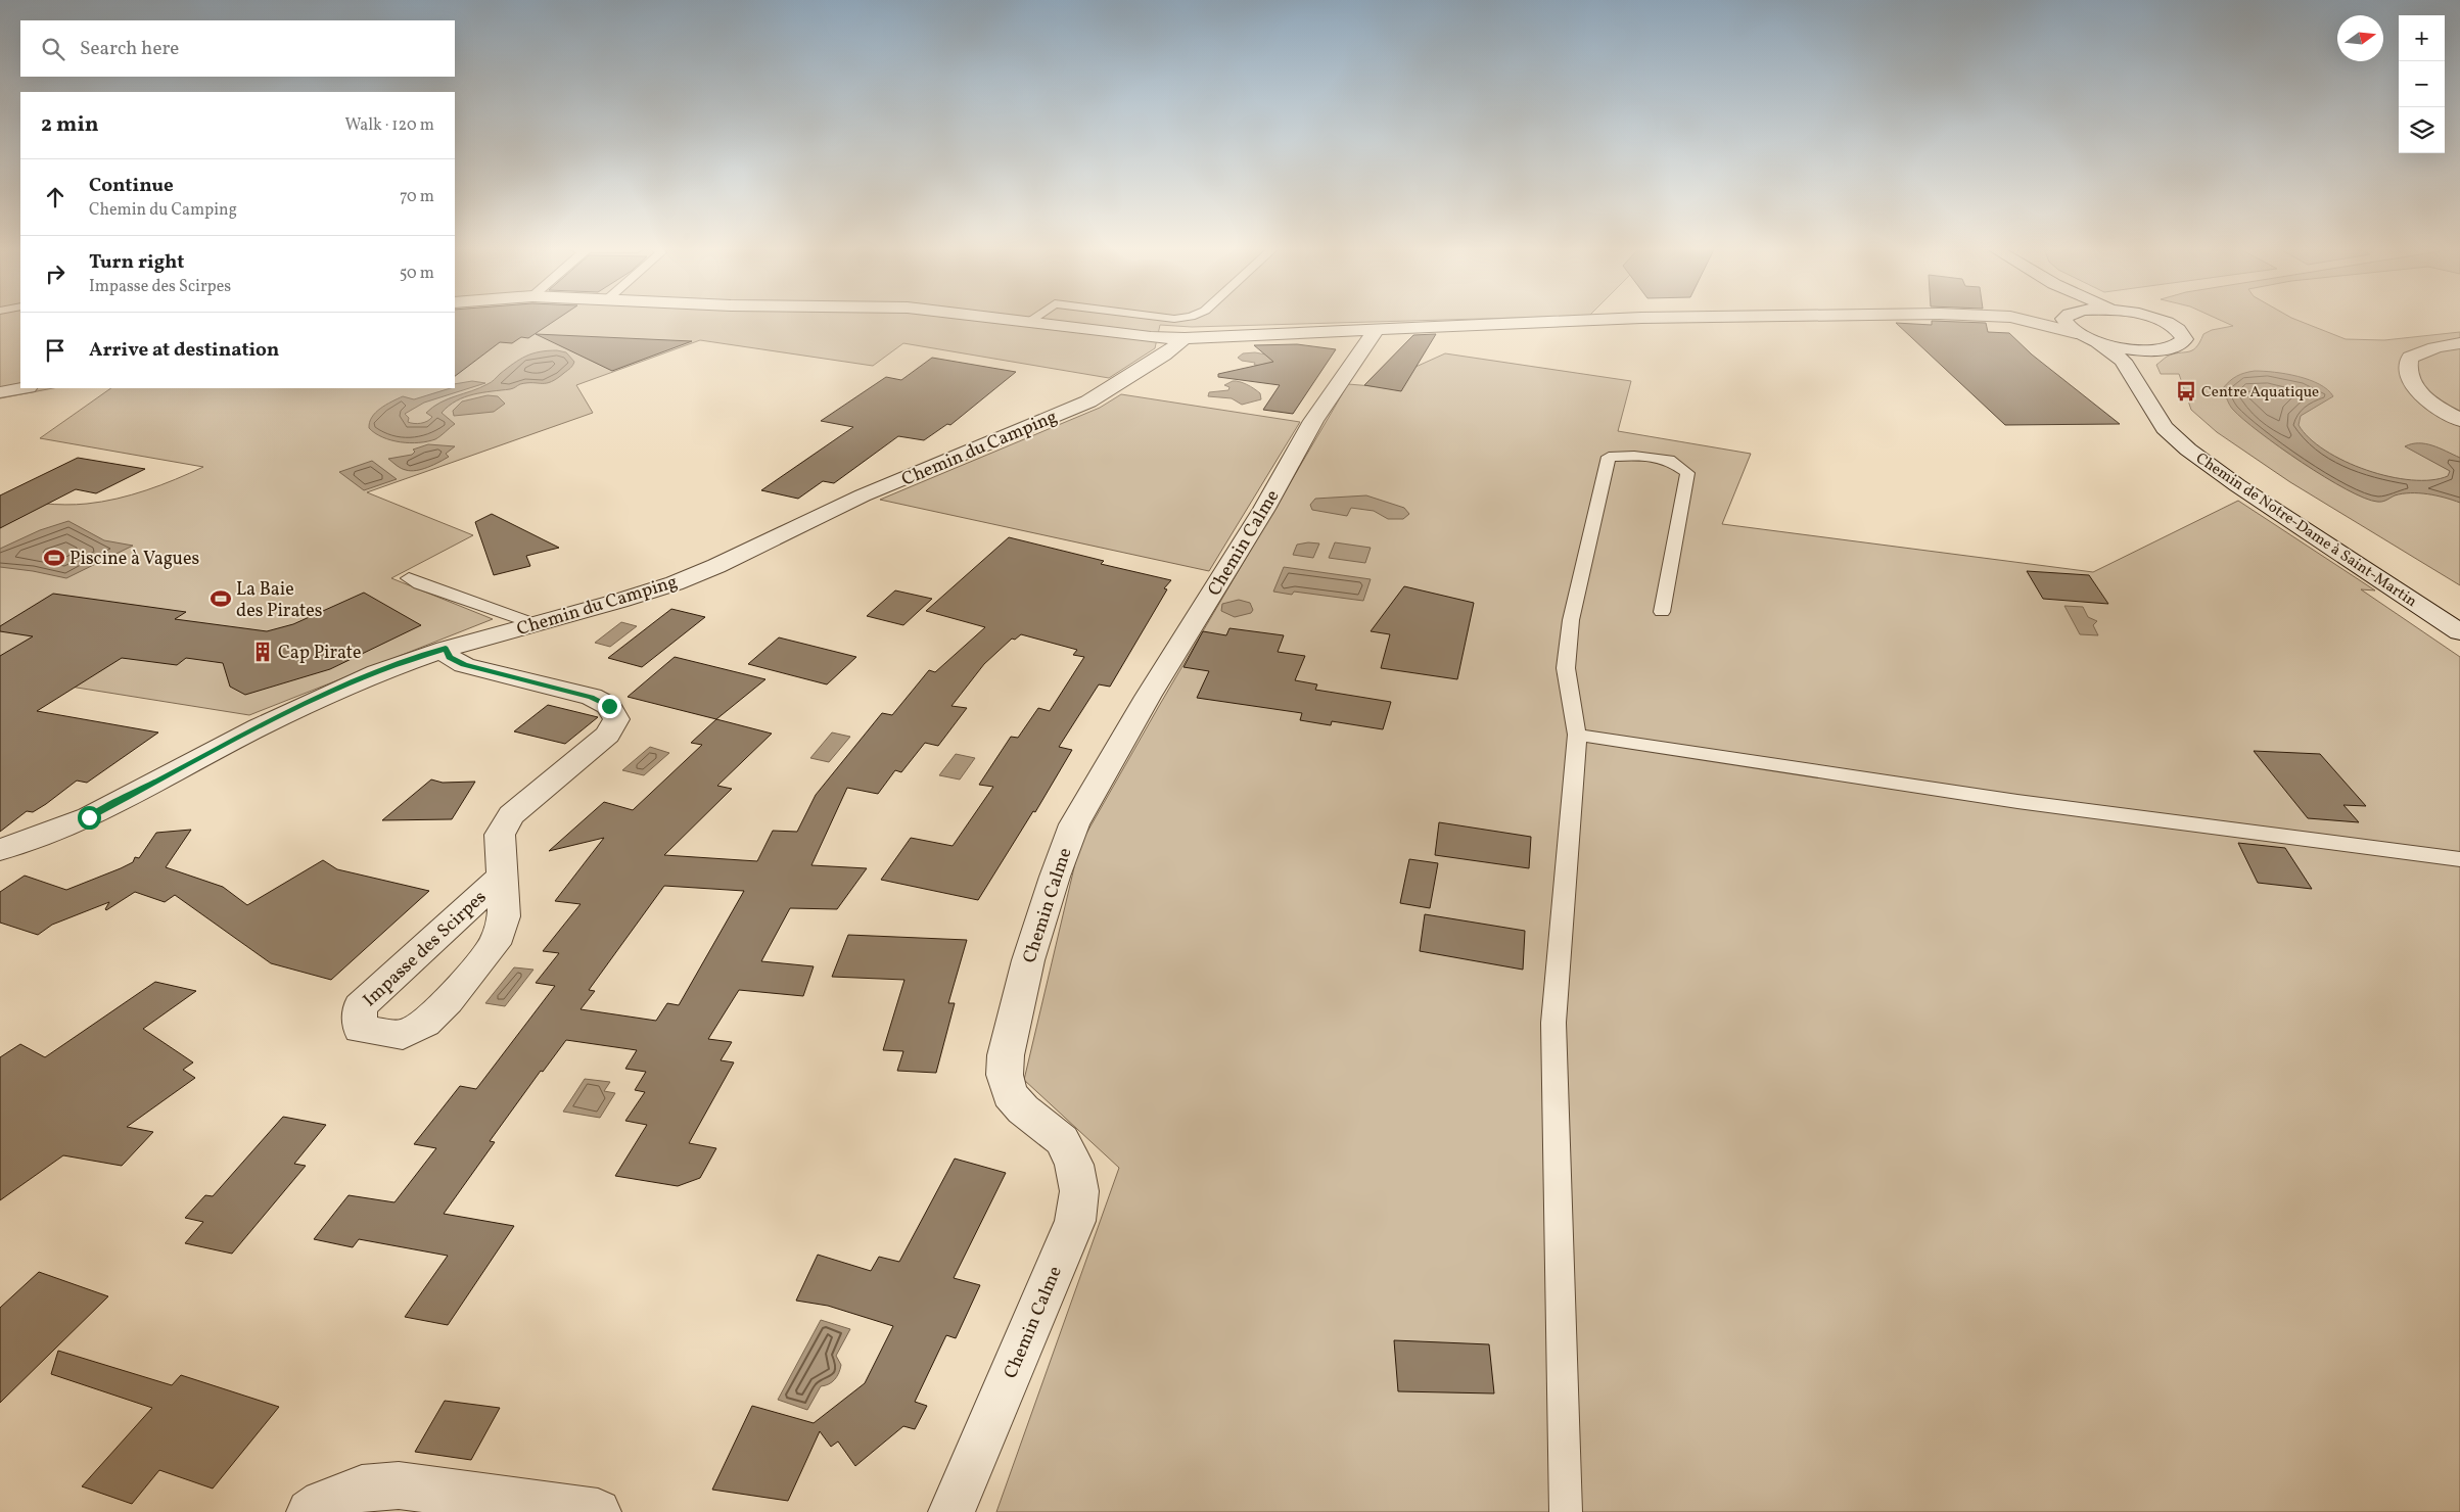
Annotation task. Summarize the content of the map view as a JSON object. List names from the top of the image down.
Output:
{
  "streets": {
    "street": [
      "Chemin du Camping",
      "Chemin de Notre-Dame à Saint-Martin",
      "Chemin Calme",
      "Impasse des Scirpes"
    ]
  },
  "crossings": [
    ["Chemin du Camping", "Impasse des Scirpes"]
  ],
  "places": {
    "bus stop": ["Centre Aquatique"],
    "sports": ["Piscine à Vagues", "La Baie des Pirates"],
    "building": ["Cap Pirate"]
  },
  "north": "right",
  "page": {
    "map_buttons": ["+", "−"],
    "search": "Search here",
    "heading": ["2 min", "Walk · 120 m"],
    "list": [
      ["Continue", "Chemin du Camping", "70 m"],
      ["Turn right", "Impasse des Scirpes", "50 m"],
      "Arrive at destination"
    ]
  }
}
